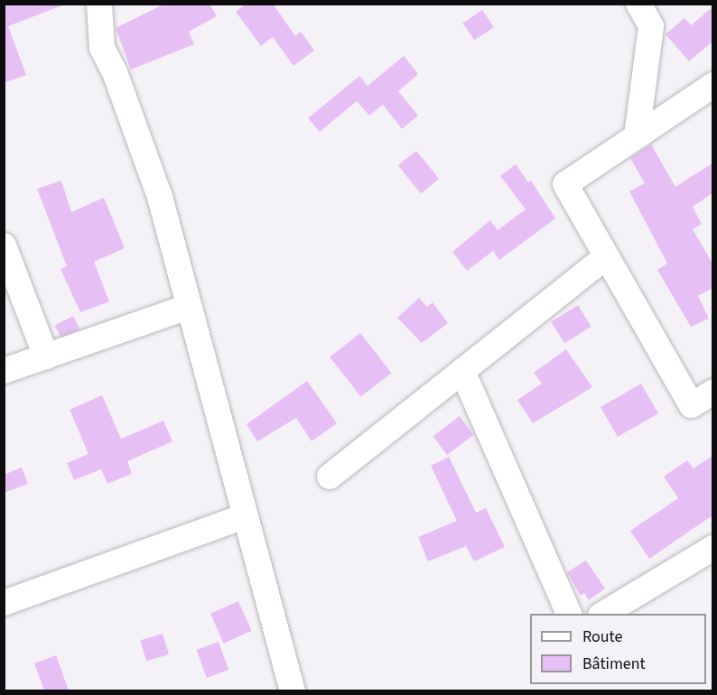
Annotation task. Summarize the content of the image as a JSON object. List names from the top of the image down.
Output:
{
  "legend": ["Route", "Bâtiment"]
}
